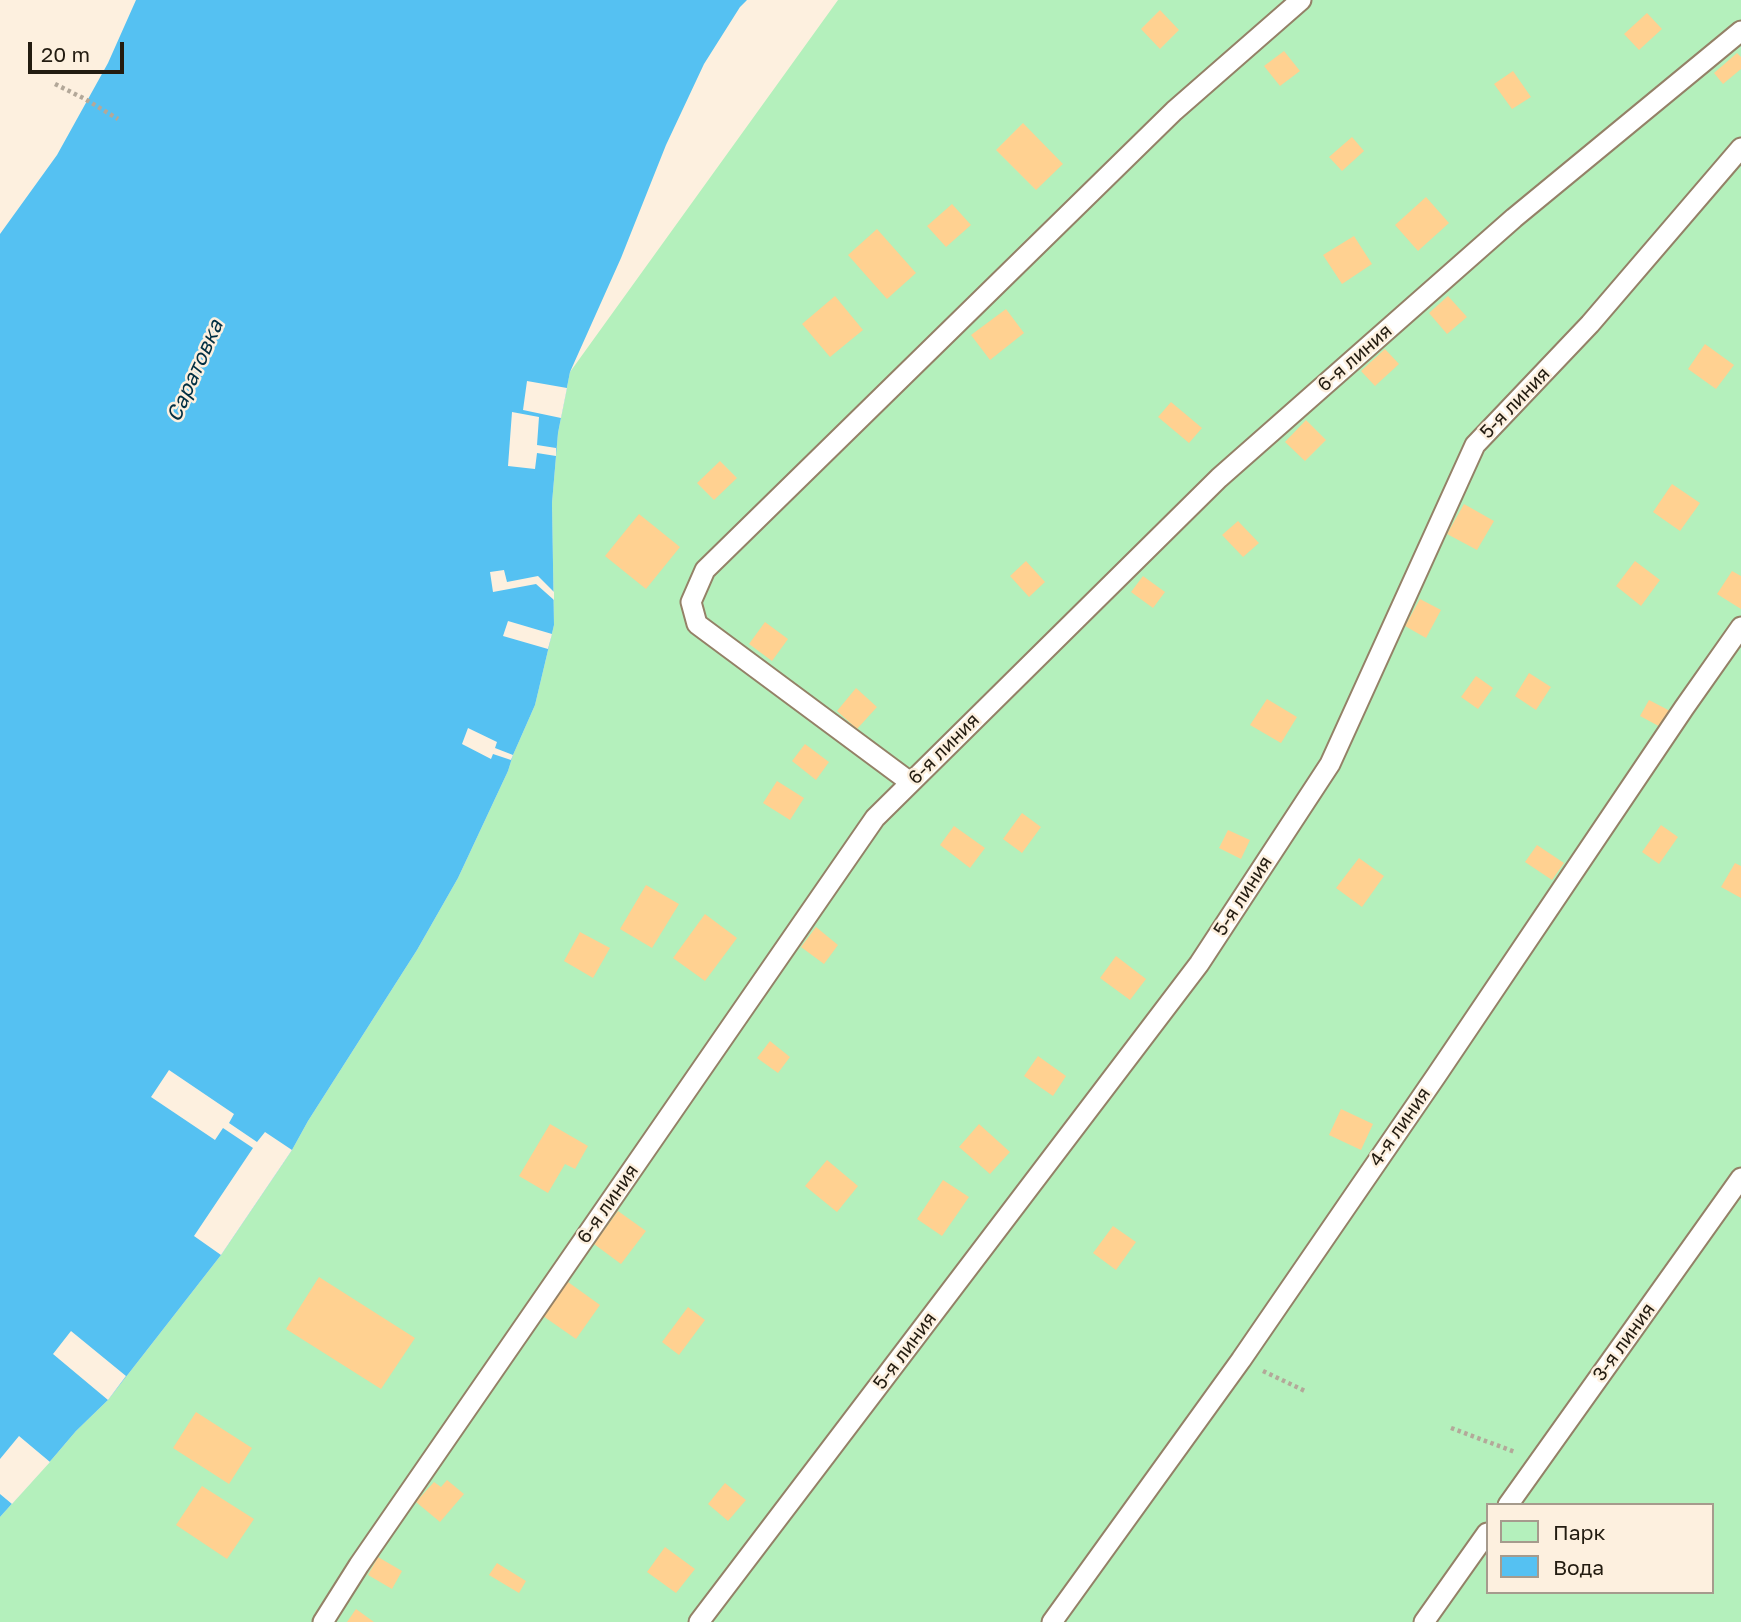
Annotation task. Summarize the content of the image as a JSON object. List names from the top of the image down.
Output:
{
  "streets": {
    "lane": [
      "6-я линия",
      "5-я линия",
      "4-я линия",
      "3-я линия"
    ]
  },
  "water": ["Саратовка"],
  "legend": ["Парк", "Вода"],
  "scale_bar": "20 m"
}
